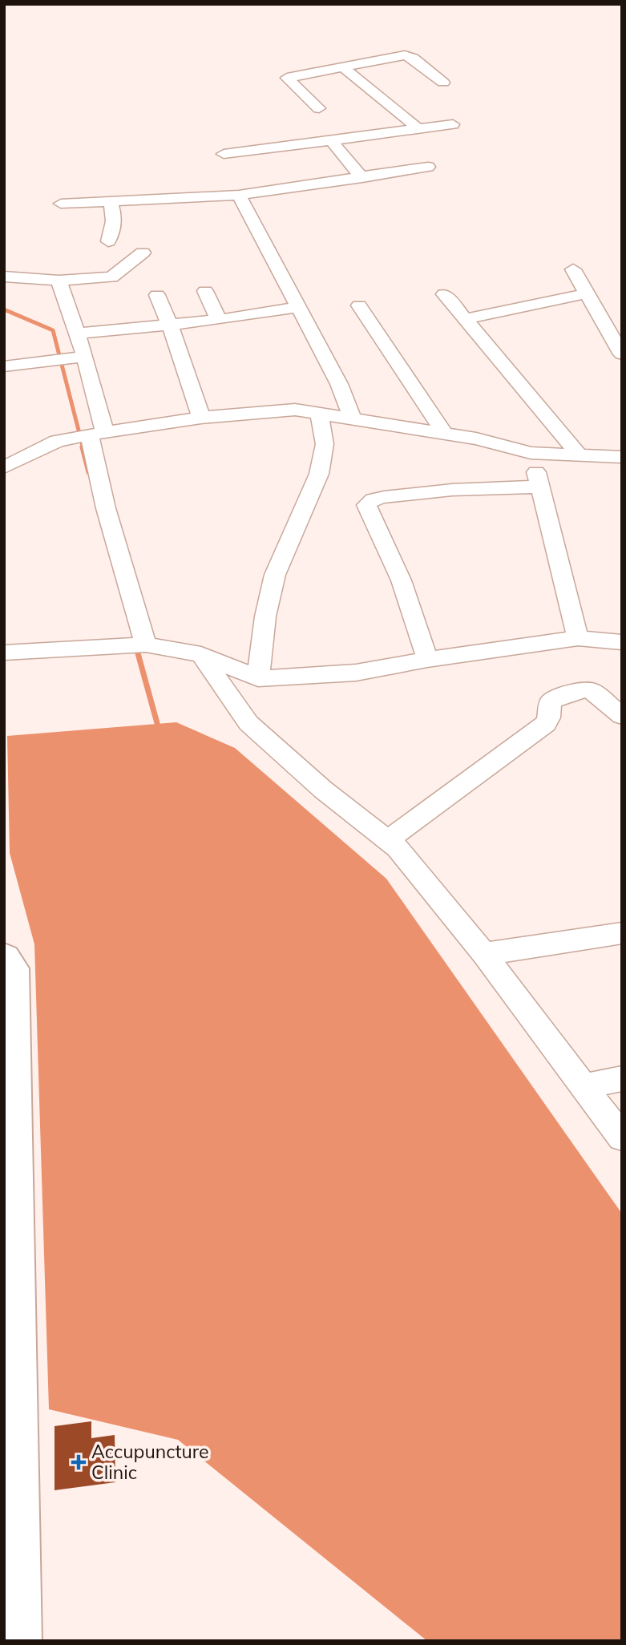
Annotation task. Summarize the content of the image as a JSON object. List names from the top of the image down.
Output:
{
  "places": {
    "health": ["Accupuncture Clinic"]
  }
}
